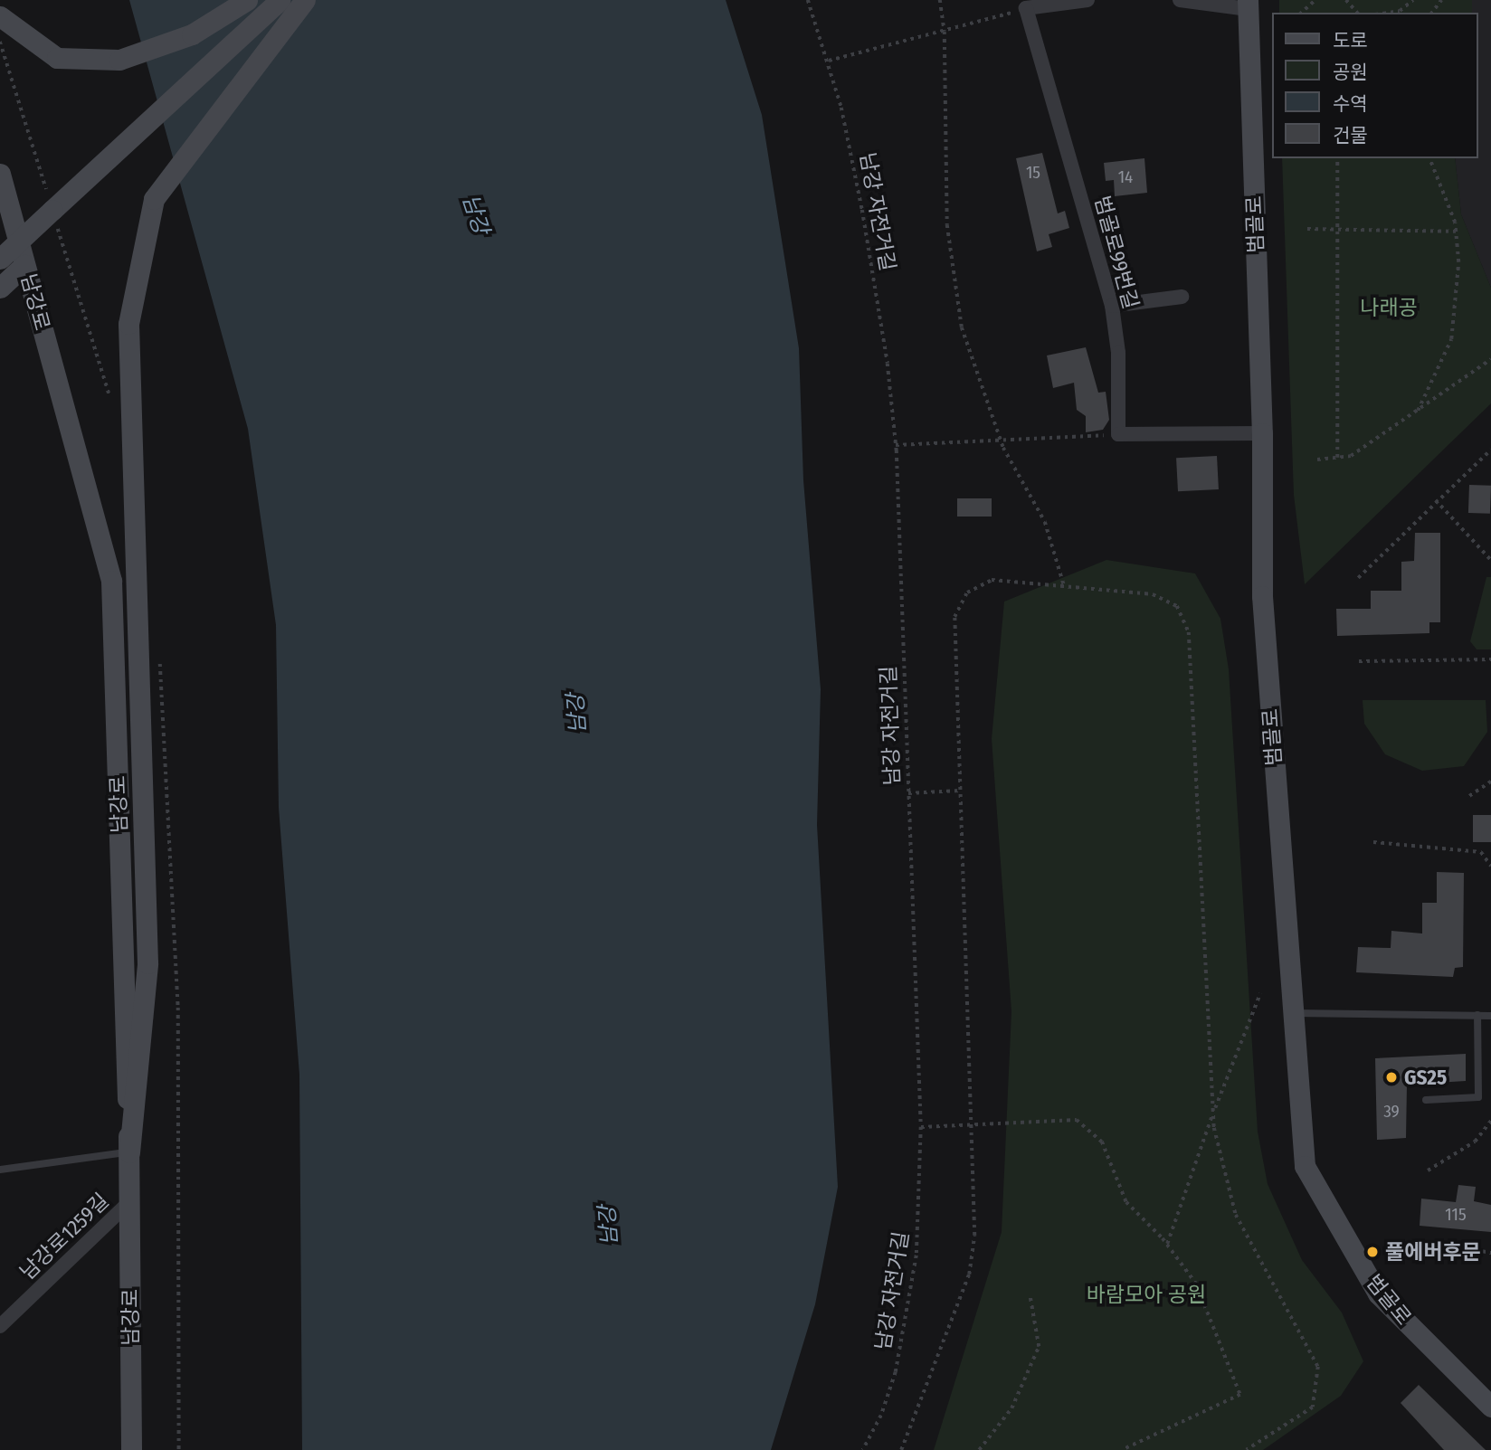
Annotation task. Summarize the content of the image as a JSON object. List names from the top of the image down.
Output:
{
  "streets": {
    "street": [
      "범골로",
      "범골로99번길",
      "남강로",
      "남강로1259길"
    ],
    "path": ["남강 자전거길"]
  },
  "crossings": [
    ["남강로", "남강로1259길"]
  ],
  "water": ["남강"],
  "parks": ["나래공", "바람모아 공원"],
  "places": ["GS25", "풀에버후문"],
  "house_numbers": [
    "15",
    "14",
    "39",
    "115"
  ],
  "legend": [
    "도로",
    "공원",
    "수역",
    "건물"
  ]
}
